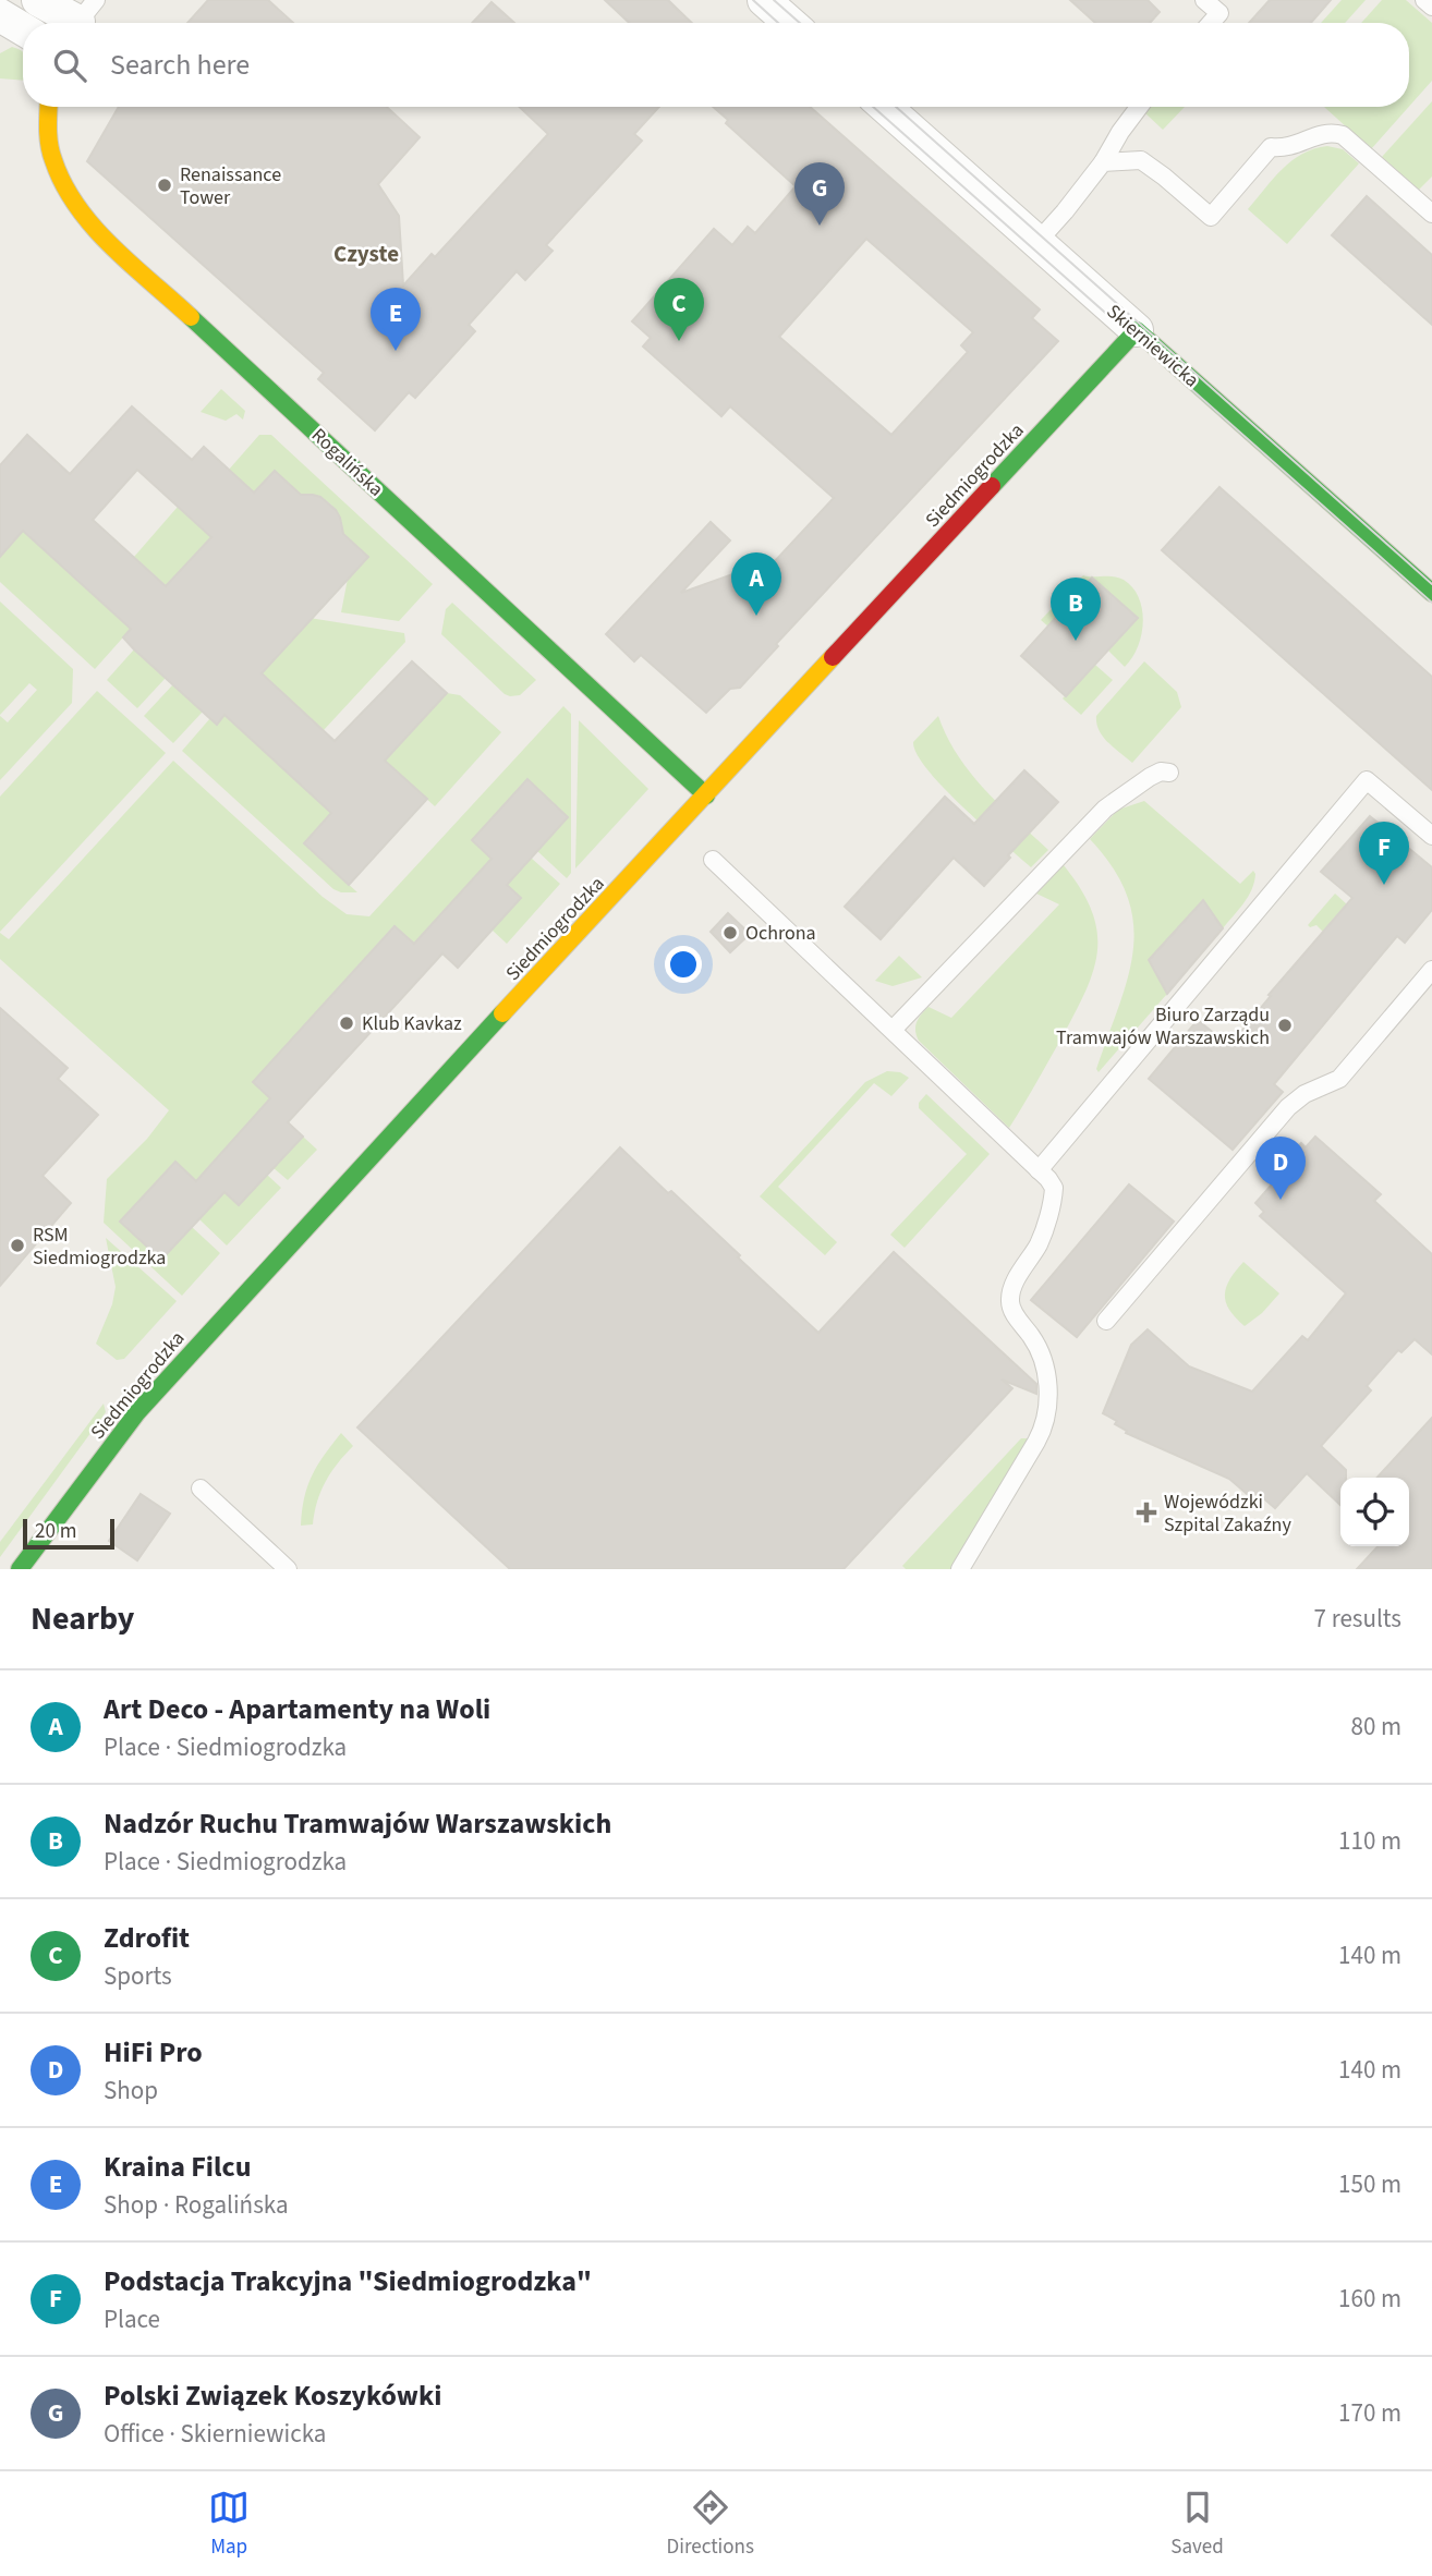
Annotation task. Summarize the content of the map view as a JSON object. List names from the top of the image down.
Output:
{
  "streets": {
    "street": ["Skierniewicka", "Rogalińska", "Siedmiogrodzka"]
  },
  "crossings": [
    ["Skierniewicka", "Siedmiogrodzka"],
    ["Rogalińska", "Siedmiogrodzka"]
  ],
  "districts": ["Czyste"],
  "places": {
    "other": [
      "Renaissance Tower",
      "Ochrona",
      "Klub Kavkaz",
      "Biuro Zarządu Tramwajów Warszawskich",
      "RSM Siedmiogrodzka"
    ],
    "health": ["Wojewódzki Szpital Zakaźny"]
  },
  "scale_bar": "20 m",
  "page": {
    "search": "Search here",
    "pins": [
      "G",
      "C",
      "E",
      "A",
      "B",
      "F",
      "D"
    ],
    "scale": "20 m",
    "heading": ["Nearby", "7 results"],
    "list": [
      {
        "mark": "A",
        "name": "Art Deco - Apartamenty na Woli",
        "note": "Place · Siedmiogrodzka",
        "value": "80 m"
      },
      {
        "mark": "B",
        "name": "Nadzór Ruchu Tramwajów Warszawskich",
        "note": "Place · Siedmiogrodzka",
        "value": "110 m"
      },
      {
        "mark": "C",
        "name": "Zdrofit",
        "note": "Sports",
        "value": "140 m"
      },
      {
        "mark": "D",
        "name": "HiFi Pro",
        "note": "Shop",
        "value": "140 m"
      },
      {
        "mark": "E",
        "name": "Kraina Filcu",
        "note": "Shop · Rogalińska",
        "value": "150 m"
      },
      {
        "mark": "F",
        "name": "Podstacja Trakcyjna \"Siedmiogrodzka\"",
        "note": "Place",
        "value": "160 m"
      },
      {
        "mark": "G",
        "name": "Polski Związek Koszykówki",
        "note": "Office · Skierniewicka",
        "value": "170 m"
      }
    ],
    "nav": ["Map", "Directions", "Saved"]
  }
}
